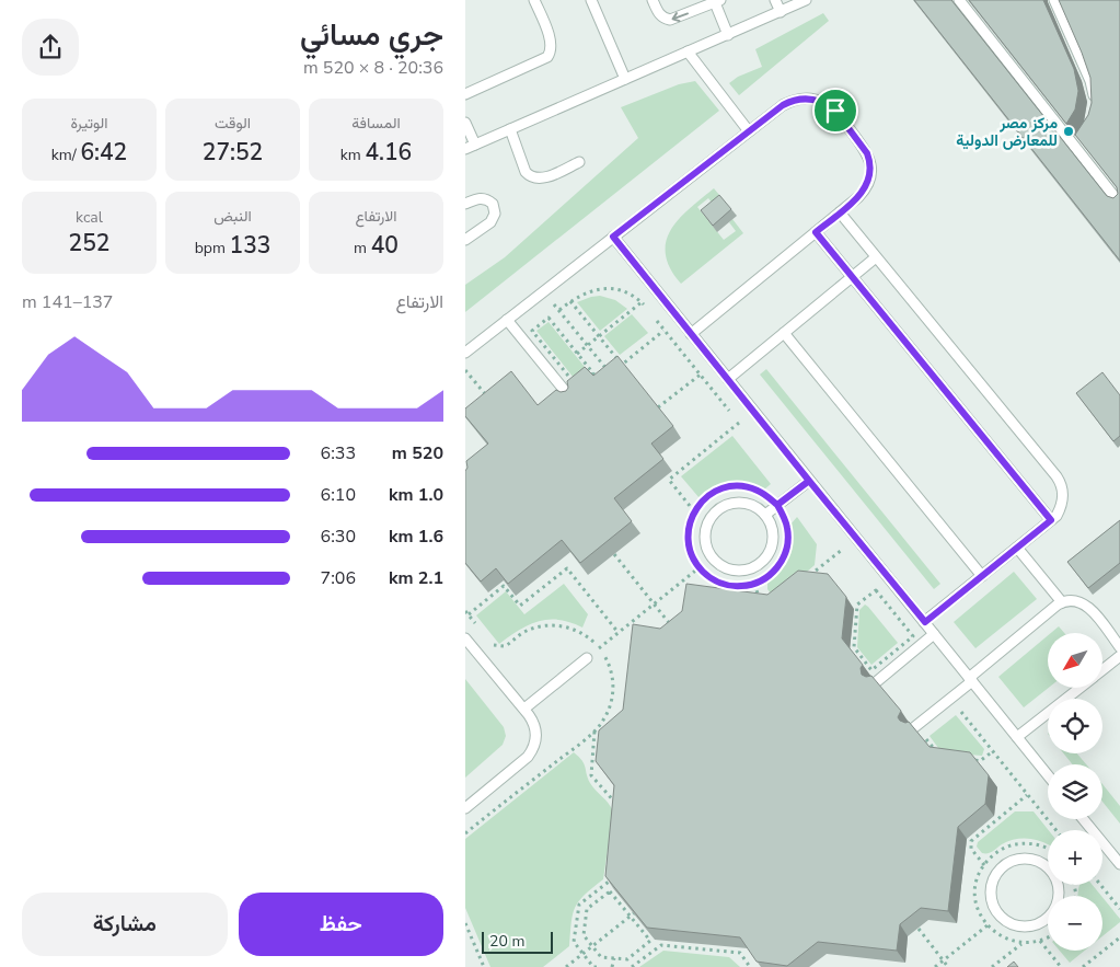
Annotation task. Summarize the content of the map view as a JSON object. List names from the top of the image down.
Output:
{
  "places": ["مركز مصر للمعارض الدولية"],
  "scale_bar": "20 m",
  "north": "bottom left",
  "page": {
    "heading": ["جري مسائي", "20:36 · 8 × 520 m"],
    "stats": [
      ["المسافة", "4.16 km"],
      ["الوقت", "27:52"],
      ["الوتيرة", "6:42 /km"],
      ["الارتفاع", "40 m"],
      ["النبض", "133 bpm"],
      ["kcal", "252"]
    ],
    "chart": ["الارتفاع", "137–141 m"],
    "list": [
      {
        "name": "520 m",
        "note": "6:33"
      },
      {
        "name": "1.0 km",
        "note": "6:10"
      },
      {
        "name": "1.6 km",
        "note": "6:30"
      },
      {
        "name": "2.1 km",
        "note": "7:06"
      }
    ],
    "map_buttons": ["+", "−"],
    "buttons": ["حفظ", "مشاركة"],
    "scale": "20 m"
  }
}
